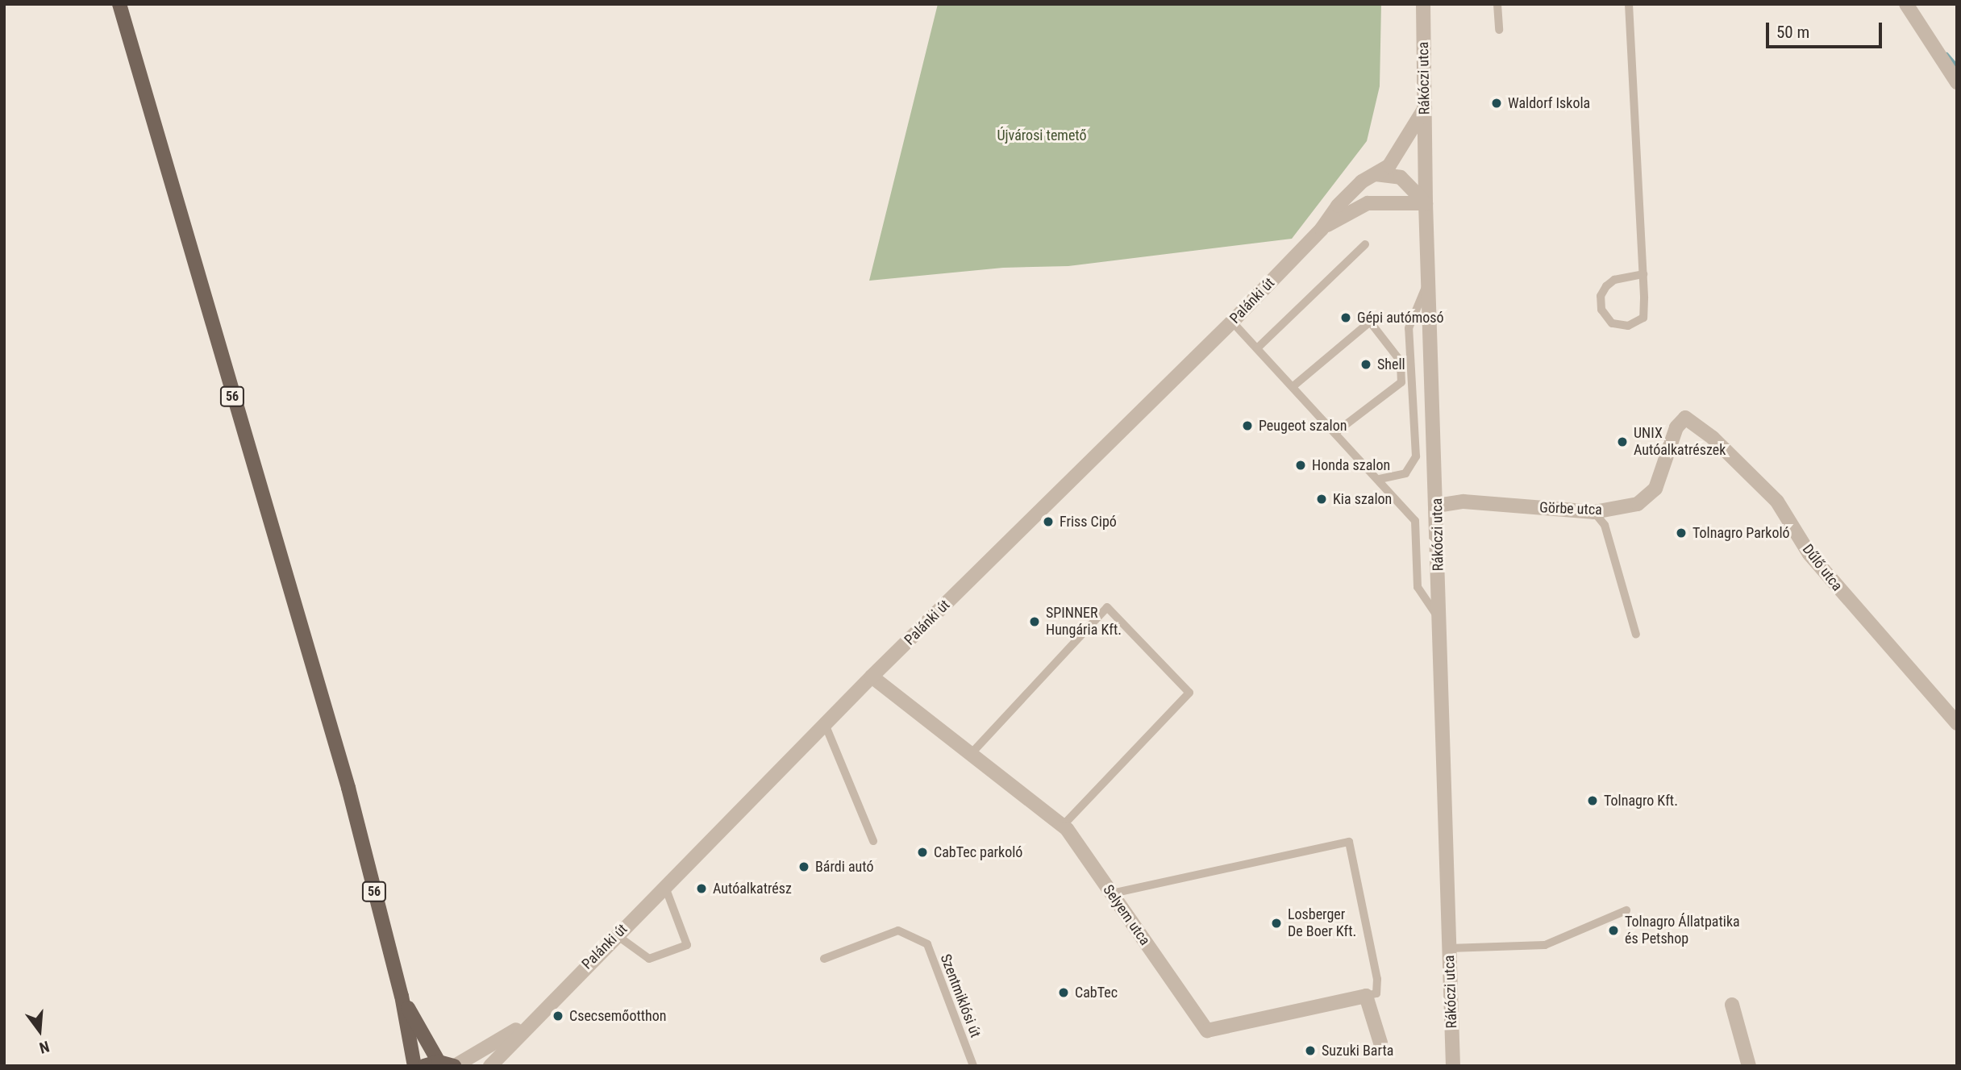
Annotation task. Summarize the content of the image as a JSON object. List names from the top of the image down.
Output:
{
  "streets": {
    "main road": ["56"],
    "street": [
      "Rákóczi utca",
      "Palánki út",
      "Görbe utca",
      "Dűlő utca",
      "Selyem utca"
    ],
    "lane": ["Szentmiklósi út"]
  },
  "crossings": [
    ["Rákóczi utca", "Palánki út"],
    ["Rákóczi utca", "Görbe utca"],
    ["Palánki út", "56"],
    ["Palánki út", "Selyem utca"],
    ["Görbe utca", "Dűlő utca"]
  ],
  "parks": ["Újvárosi temető"],
  "places": [
    "Waldorf Iskola",
    "Gépi autómosó",
    "Shell",
    "Peugeot szalon",
    "UNIX Autóalkatrészek",
    "Honda szalon",
    "Kia szalon",
    "Friss Cipó",
    "Tolnagro Parkoló",
    "SPINNER Hungária Kft.",
    "Tolnagro Kft.",
    "CabTec parkoló",
    "Bárdi autó",
    "Autóalkatrész",
    "Losberger De Boer Kft.",
    "Tolnagro Állatpatika és Petshop",
    "CabTec",
    "Csecsemőotthon",
    "Suzuki Barta"
  ],
  "scale_bar": "50 m",
  "north": "bottom"
}
